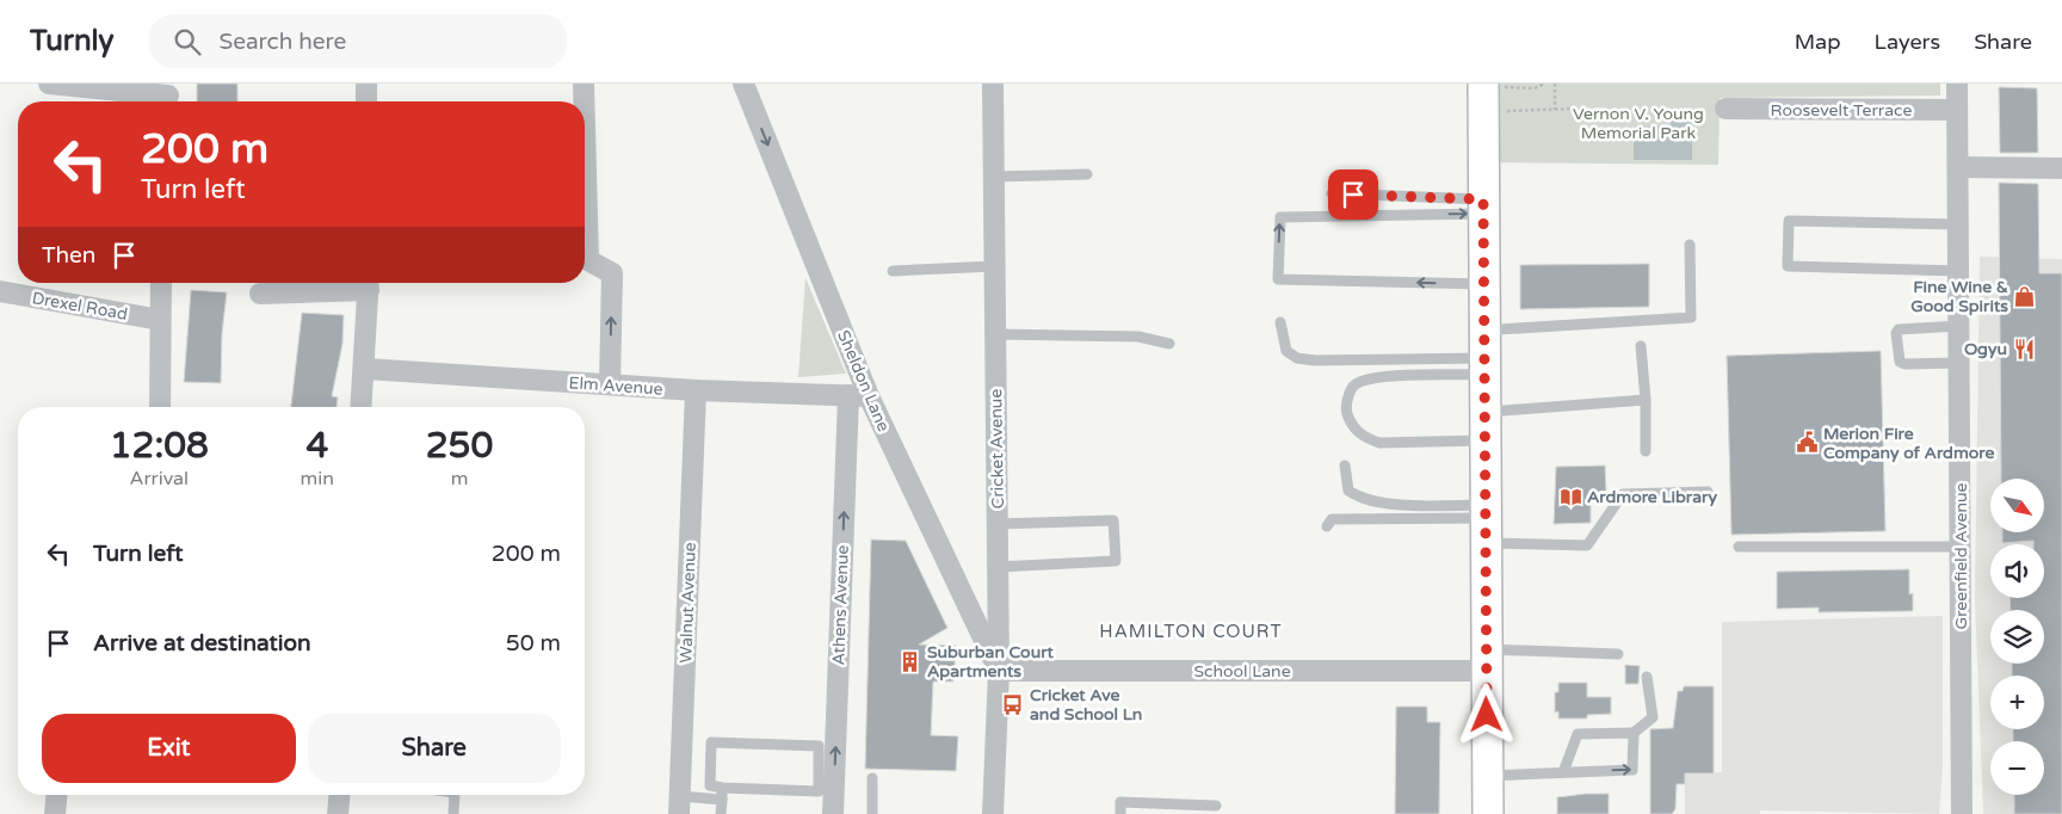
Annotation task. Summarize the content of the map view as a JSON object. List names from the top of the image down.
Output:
{
  "streets": {
    "street": [
      "Roosevelt Terrace",
      "Drexel Road",
      "Sheldon Lane",
      "Elm Avenue",
      "Cricket Avenue",
      "Greenfield Avenue",
      "Walnut Avenue",
      "Athens Avenue",
      "School Lane"
    ]
  },
  "crossings": [
    ["Roosevelt Terrace", "Greenfield Avenue"],
    ["Sheldon Lane", "Elm Avenue"],
    ["Sheldon Lane", "Cricket Avenue"],
    ["Sheldon Lane", "Athens Avenue"],
    ["Sheldon Lane", "School Lane"],
    ["Elm Avenue", "Walnut Avenue"],
    ["Elm Avenue", "Athens Avenue"],
    ["Cricket Avenue", "School Lane"]
  ],
  "one_way": ["Sheldon Lane", "Athens Avenue"],
  "districts": ["HAMILTON COURT"],
  "parks": ["Vernon V. Young Memorial Park"],
  "places": {
    "shop": ["Fine Wine & Good Spirits"],
    "restaurant": ["Ogyu"],
    "public building": ["Merion Fire Company of Ardmore"],
    "library": ["Ardmore Library"],
    "building": ["Suburban Court Apartments"],
    "bus stop": ["Cricket Ave and School Ln"]
  },
  "north": "bottom right",
  "page": {
    "header": "Turnly",
    "search": "Search here",
    "nav": ["Map", "Layers", "Share"],
    "turn": ["200 m", "Turn left"],
    "then": "Then",
    "eta": [
      "12:08",
      "Arrival",
      "4",
      "min",
      "250",
      "m"
    ],
    "map_buttons": ["+", "−"],
    "list": [
      {
        "name": "Turn left",
        "value": "200 m"
      },
      {
        "name": "Arrive at destination",
        "value": "50 m"
      }
    ],
    "buttons": ["Exit", "Share"]
  }
}
